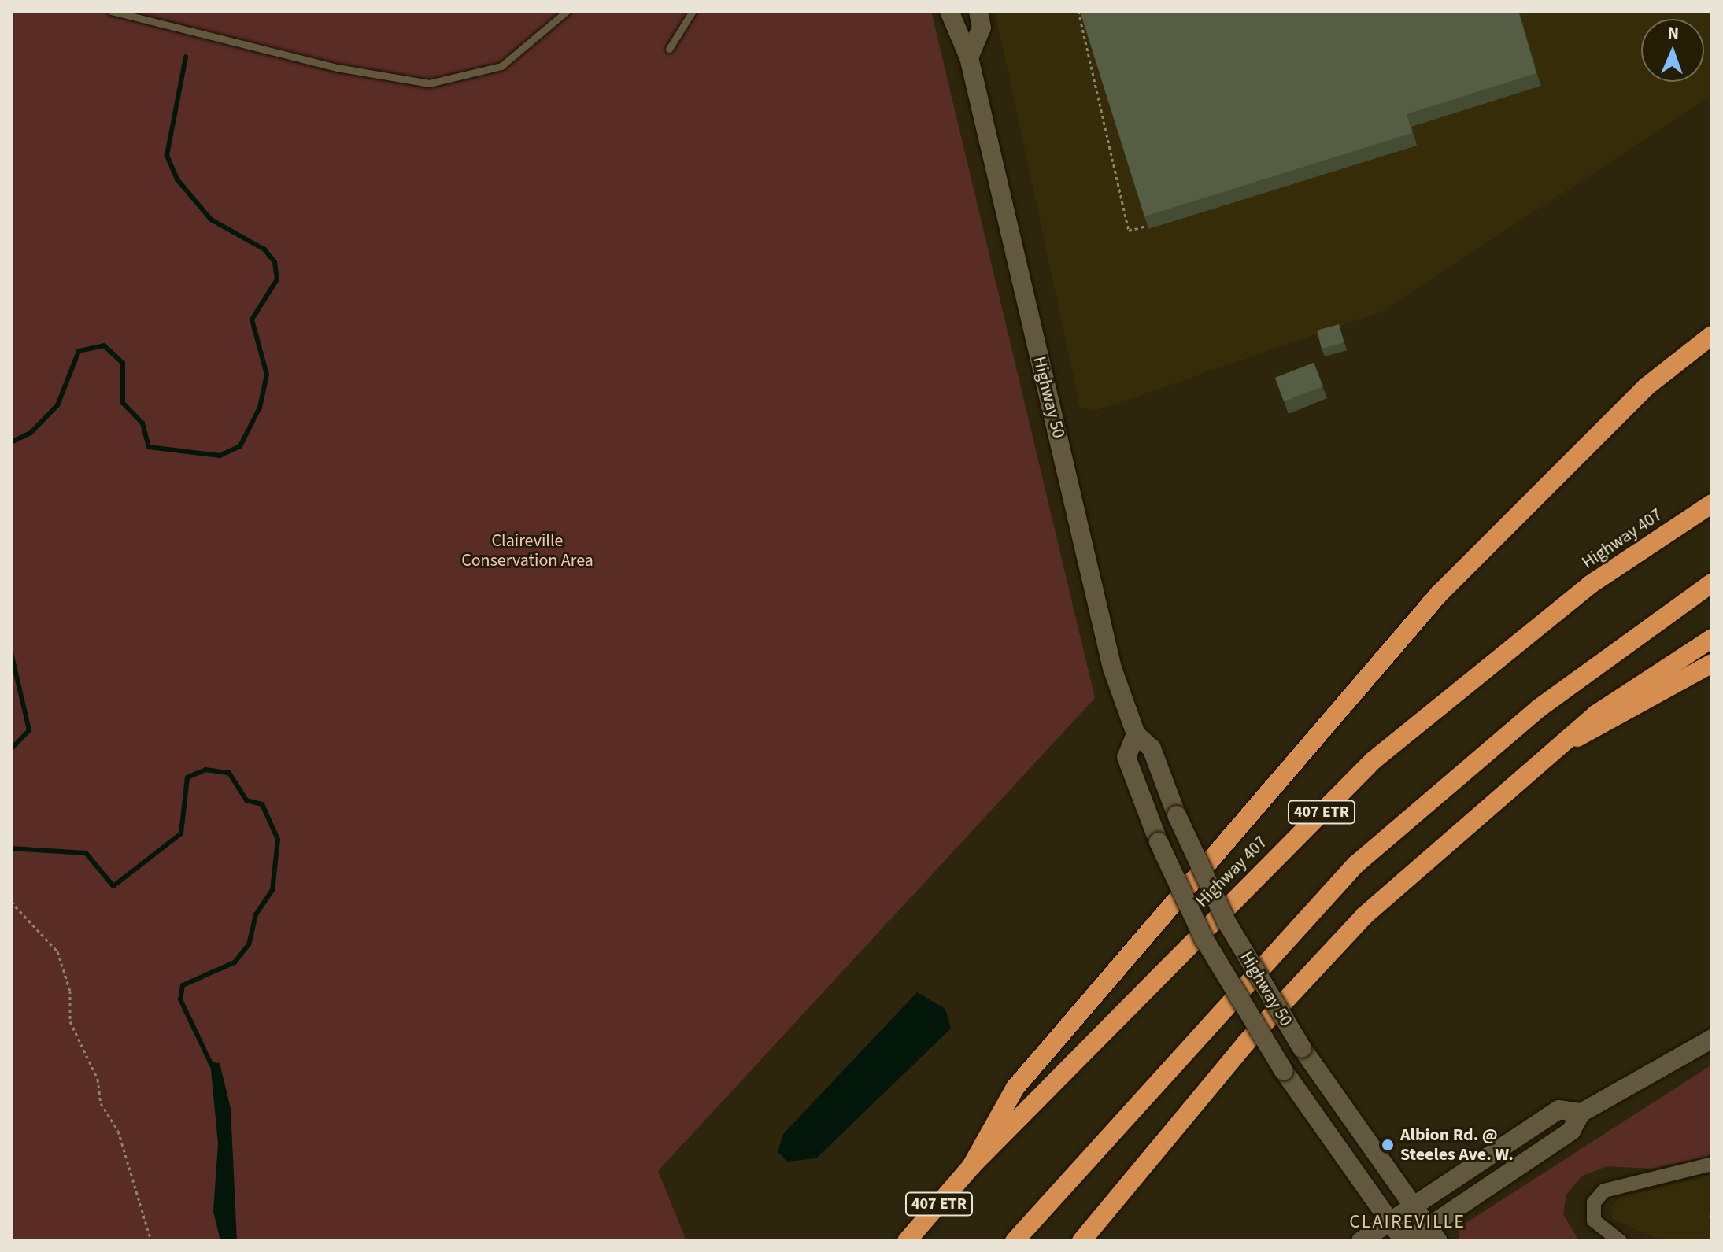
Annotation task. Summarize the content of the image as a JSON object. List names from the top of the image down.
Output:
{
  "streets": {
    "highway": ["Highway 407", "407 ETR"],
    "main road": ["Highway 50"]
  },
  "districts": ["CLAIREVILLE"],
  "parks": ["Claireville Conservation Area"],
  "places": ["Albion Rd. @ Steeles Ave. W."],
  "north": "top"
}
